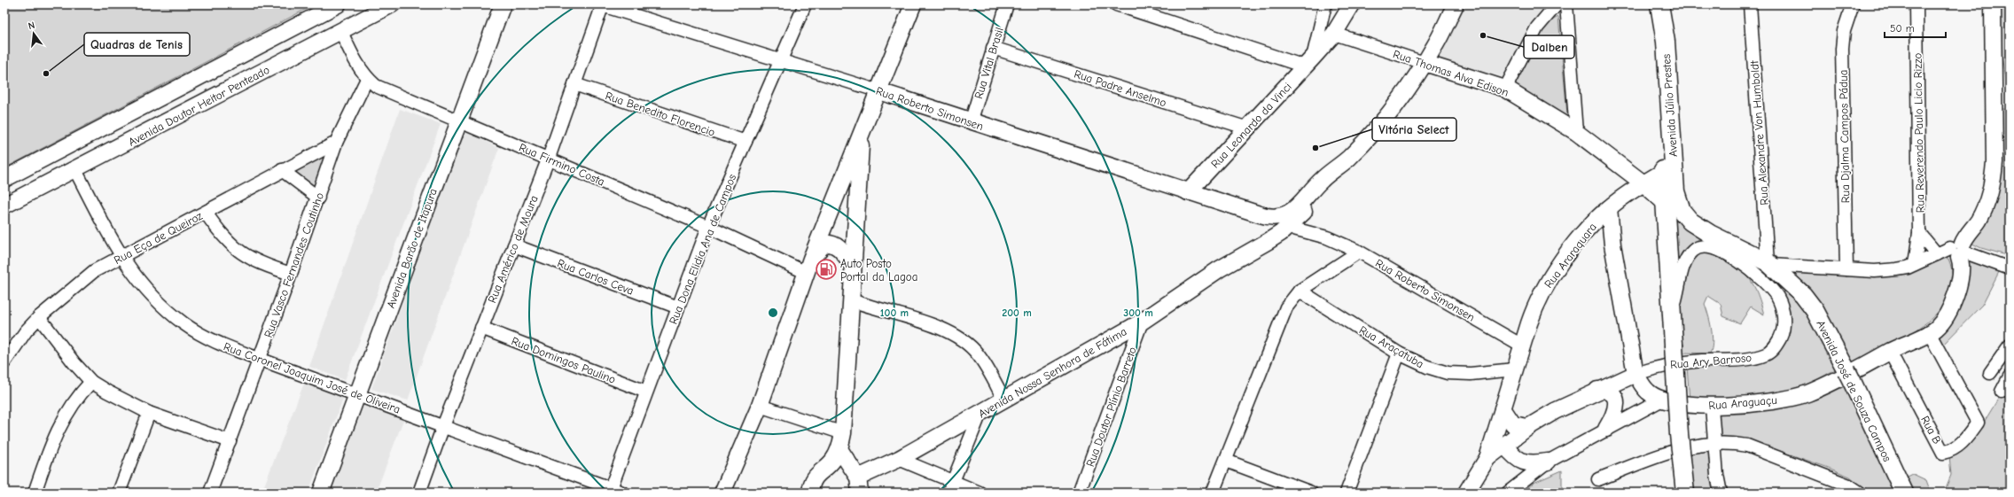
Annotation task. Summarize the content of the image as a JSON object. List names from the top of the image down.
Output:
{
  "streets": {
    "highway": ["Avenida Júlio Prestes", "Avenida José de Souza Campos"],
    "main road": [
      "Rua Thomas Alva Edison",
      "Avenida Doutor Heitor Penteado",
      "Rua Roberto Simonsen",
      "Rua Leonardo da Vinci",
      "Avenida Barão de Itapura",
      "Rua Araraquara",
      "Rua Ary Barroso",
      "Avenida Nossa Senhora de Fátima",
      "Rua Araguaçu"
    ],
    "street": [
      "Rua Vital Brasil",
      "Rua Padre Anselmo",
      "Rua Benedito Florencio",
      "Rua Alexandre Von Humboldt",
      "Rua Reverendo Paulo Licio Rizzo",
      "Rua Djalma Campos Pádua",
      "Rua Firmino Costa",
      "Rua Eça de Queiroz",
      "Rua Américo de Moura",
      "Rua Dona Elidia Ana de Campos",
      "Rua Vasco Fernandes Coutinho",
      "Rua Carlos Ceva",
      "Rua Araçatuba",
      "Rua Domingos Paulino",
      "Rua Coronel Joaquim José de Oliveira",
      "Rua Doutor Plínio Barreto",
      "Rua B"
    ]
  },
  "crossings": [
    ["Rua Vital Brasil", "Rua Padre Anselmo"],
    ["Rua Vital Brasil", "Rua Roberto Simonsen"],
    ["Rua Thomas Alva Edison", "Avenida Júlio Prestes"],
    ["Rua Thomas Alva Edison", "Rua Leonardo da Vinci"],
    ["Rua Thomas Alva Edison", "Rua Araraquara"],
    ["Rua Thomas Alva Edison", "Avenida Nossa Senhora de Fátima"],
    ["Rua Thomas Alva Edison", "Avenida José de Souza Campos"],
    ["Rua Padre Anselmo", "Rua Leonardo da Vinci"],
    ["Avenida Doutor Heitor Penteado", "Rua Firmino Costa"],
    ["Avenida Doutor Heitor Penteado", "Rua Coronel Joaquim José de Oliveira"],
    ["Avenida Júlio Prestes", "Rua Araraquara"],
    ["Avenida Júlio Prestes", "Avenida José de Souza Campos"],
    ["Rua Roberto Simonsen", "Rua Leonardo da Vinci"],
    ["Rua Roberto Simonsen", "Rua Américo de Moura"],
    ["Rua Roberto Simonsen", "Rua Dona Elidia Ana de Campos"],
    ["Rua Roberto Simonsen", "Rua Araraquara"],
    ["Rua Roberto Simonsen", "Avenida Nossa Senhora de Fátima"],
    ["Rua Benedito Florencio", "Rua Américo de Moura"],
    ["Rua Benedito Florencio", "Rua Dona Elidia Ana de Campos"],
    ["Rua Alexandre Von Humboldt", "Avenida José de Souza Campos"],
    ["Rua Firmino Costa", "Avenida Barão de Itapura"],
    ["Rua Firmino Costa", "Rua Américo de Moura"],
    ["Rua Firmino Costa", "Rua Dona Elidia Ana de Campos"],
    ["Rua Firmino Costa", "Rua Vasco Fernandes Coutinho"],
    ["Rua Eça de Queiroz", "Rua Vasco Fernandes Coutinho"],
    ["Rua Eça de Queiroz", "Rua Coronel Joaquim José de Oliveira"],
    ["Avenida Barão de Itapura", "Rua Coronel Joaquim José de Oliveira"],
    ["Rua Américo de Moura", "Rua Carlos Ceva"],
    ["Rua Américo de Moura", "Rua Domingos Paulino"],
    ["Rua Américo de Moura", "Rua Coronel Joaquim José de Oliveira"],
    ["Rua Dona Elidia Ana de Campos", "Rua Carlos Ceva"],
    ["Rua Dona Elidia Ana de Campos", "Rua Domingos Paulino"],
    ["Rua Dona Elidia Ana de Campos", "Rua Coronel Joaquim José de Oliveira"],
    ["Rua Araraquara", "Rua Araçatuba"],
    ["Rua Araraquara", "Rua Ary Barroso"],
    ["Rua Araraquara", "Rua Araguaçu"],
    ["Rua Vasco Fernandes Coutinho", "Rua Coronel Joaquim José de Oliveira"],
    ["Rua Ary Barroso", "Rua Araguaçu"],
    ["Avenida Nossa Senhora de Fátima", "Rua Doutor Plínio Barreto"],
    ["Rua Araguaçu", "Rua B"]
  ],
  "places": {
    "other": ["Dalben", "Quadras de Tenis", "Vitória Select"],
    "fuel station": ["Auto Posto Portal da Lagoa"]
  },
  "scale_bar": "50 m",
  "north": "top",
  "rings": ["100 m", "200 m", "300 m"]
}
